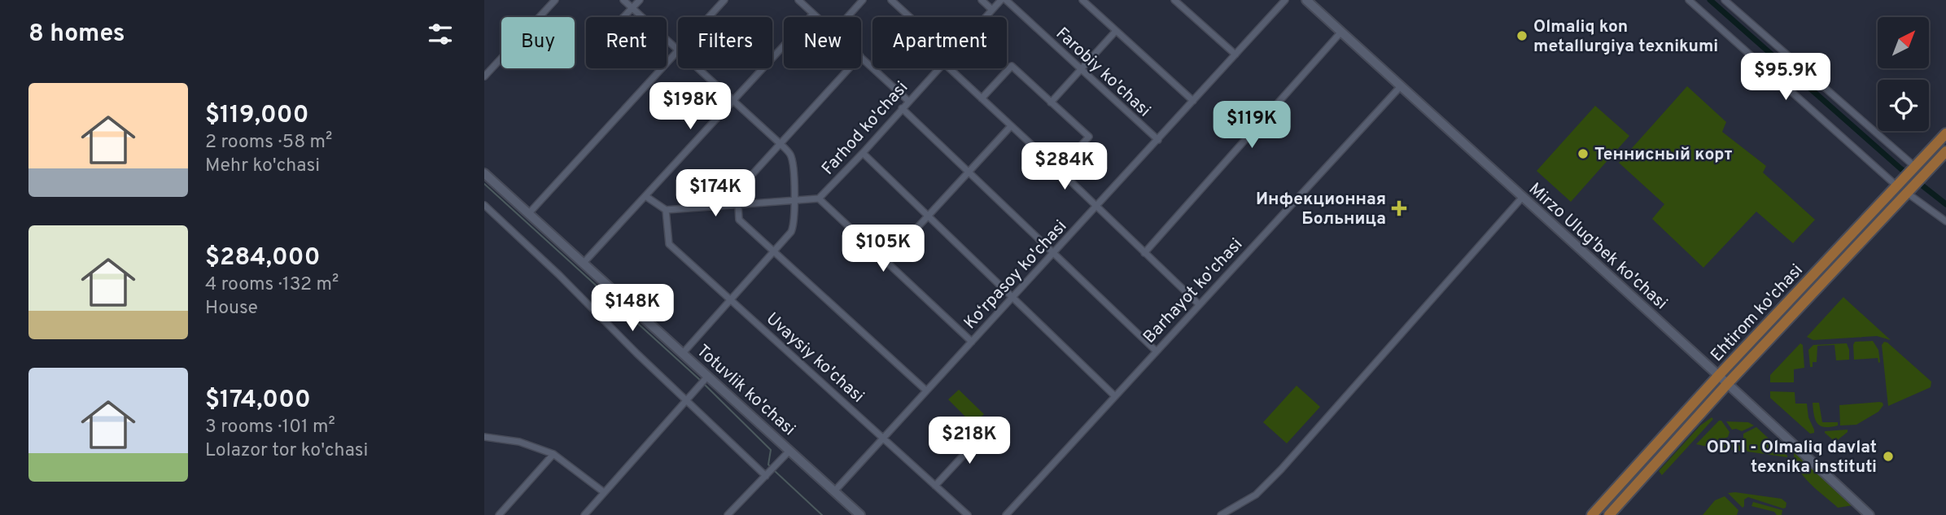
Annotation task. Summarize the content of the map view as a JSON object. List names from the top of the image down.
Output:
{
  "streets": {
    "main road": ["Mirzo Ulug'bek ko'chasi", "Ehtirom ko'chasi", "Totuvlik ko'chasi"],
    "street": [
      "Farobiy ko'chasi",
      "Farhod ko'chasi",
      "Ko‘rpasoy ko'chasi",
      "Barhayot ko'chasi",
      "Uvaysiy ko'chasi"
    ]
  },
  "crossings": [
    ["Farobiy ko'chasi", "Ko‘rpasoy ko'chasi"],
    ["Mirzo Ulug'bek ko'chasi", "Barhayot ko'chasi"],
    ["Mirzo Ulug'bek ko'chasi", "Ehtirom ko'chasi"],
    ["Ko‘rpasoy ko'chasi", "Uvaysiy ko'chasi"],
    ["Ko‘rpasoy ko'chasi", "Totuvlik ko'chasi"]
  ],
  "places": {
    "other": ["Olmaliq kon metallurgiya texnikumi", "Теннисный корт", "ODTI - Olmaliq davlat texnika instituti"],
    "health": ["Инфекционная Больница"]
  },
  "north": "top right",
  "page": {
    "heading": "8 homes",
    "chip": [
      "Buy",
      "Rent",
      "Filters",
      "New",
      "Apartment"
    ],
    "price": [
      "$95.9K",
      "$198K",
      "$119K",
      "$284K",
      "$174K",
      "$105K",
      "$148K",
      "$218K"
    ],
    "list": [
      {
        "name": "$119,000",
        "note": "2 rooms · 58 m² · Mehr ko'chasi"
      },
      {
        "name": "$284,000",
        "note": "4 rooms · 132 m² · House"
      },
      {
        "name": "$174,000",
        "note": "3 rooms · 101 m² · Lolazor tor ko'chasi"
      }
    ]
  }
}
